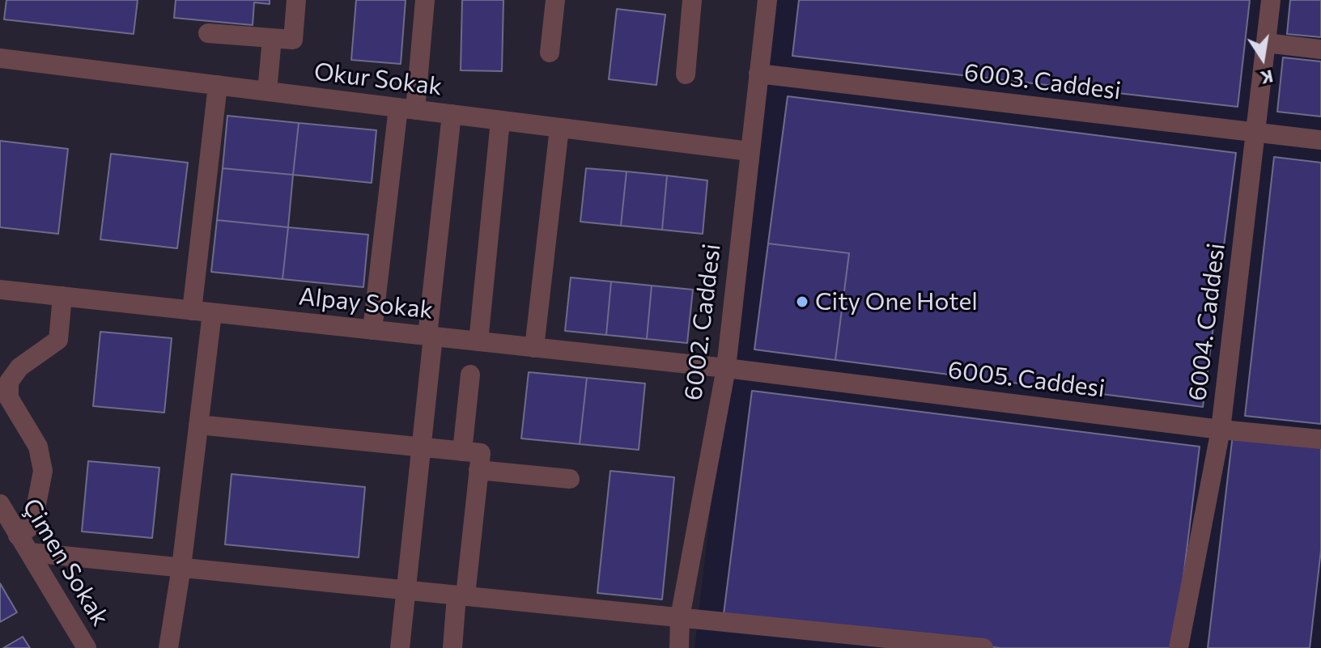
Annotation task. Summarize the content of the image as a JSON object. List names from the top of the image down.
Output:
{
  "streets": {
    "street": [
      "Okur Sokak",
      "6003. Caddesi",
      "Alpay Sokak",
      "6002. Caddesi",
      "6004. Caddesi",
      "6005. Caddesi",
      "Çimen Sokak"
    ]
  },
  "crossings": [
    ["Okur Sokak", "6002. Caddesi"],
    ["6003. Caddesi", "6002. Caddesi"],
    ["6003. Caddesi", "6004. Caddesi"],
    ["Alpay Sokak", "6002. Caddesi"],
    ["Alpay Sokak", "6005. Caddesi"],
    ["6002. Caddesi", "6005. Caddesi"],
    ["6004. Caddesi", "6005. Caddesi"]
  ],
  "places": ["City One Hotel"],
  "north": "bottom"
}
